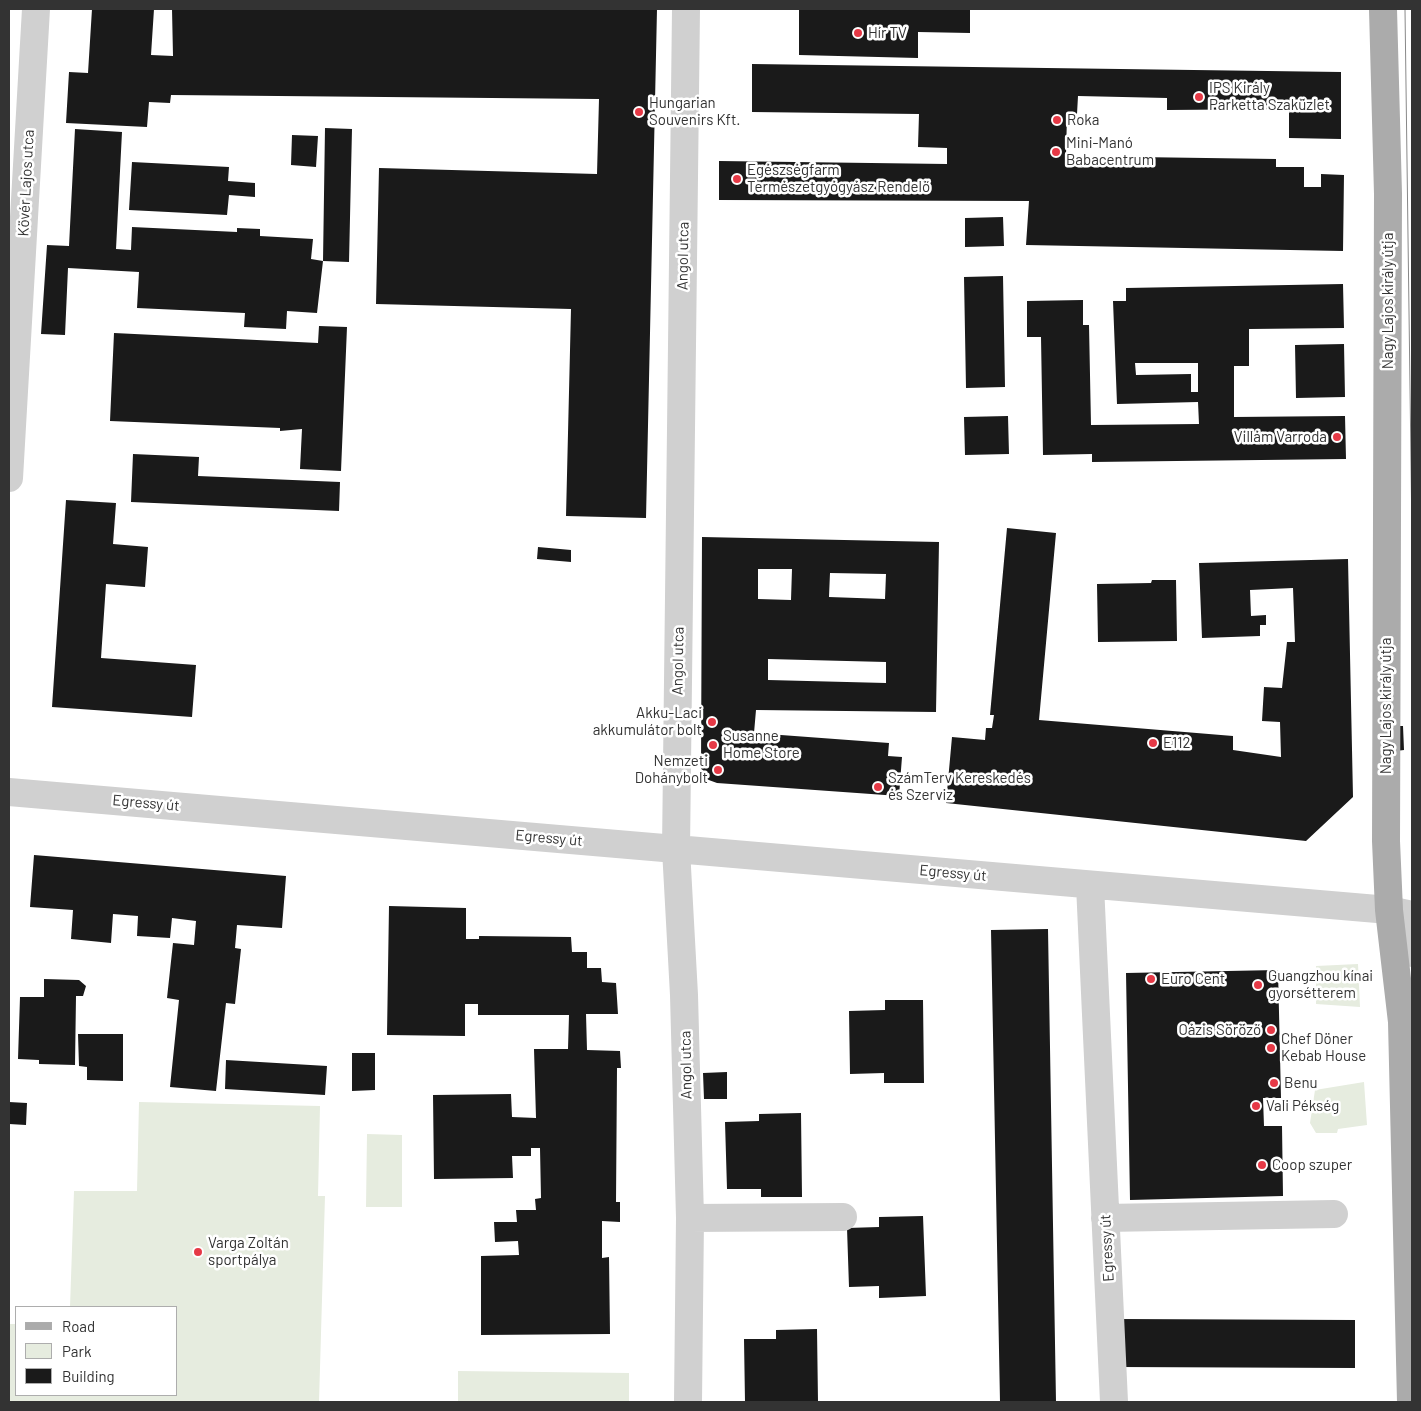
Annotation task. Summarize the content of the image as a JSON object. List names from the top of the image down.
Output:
{
  "streets": {
    "main road": ["Nagy Lajos király útja"],
    "street": ["Kövér Lajos utca", "Angol utca", "Egressy út"]
  },
  "crossings": [
    ["Angol utca", "Egressy út"],
    ["Nagy Lajos király útja", "Egressy út"]
  ],
  "places": [
    "Hír TV",
    "IPS Király Parketta Szaküzlet",
    "Hungarian Souvenirs Kft.",
    "Roka",
    "Mini-Manó Babacentrum",
    "Egészségfarm Természetgyógyász Rendelő",
    "Villám Varroda",
    "Akku-Laci akkumulátor bolt",
    "E112",
    "Susanne Home Store",
    "Nemzeti Dohánybolt",
    "SzámTerv Kereskedés és Szerviz",
    "Euro Cent",
    "Guangzhou kínai gyorsétterem",
    "Oázis Söröző",
    "Chef Döner Kebab House",
    "Benu",
    "Vali Pékség",
    "Coop szuper",
    "Varga Zoltán sportpálya"
  ],
  "legend": ["Road", "Park", "Building"]
}
